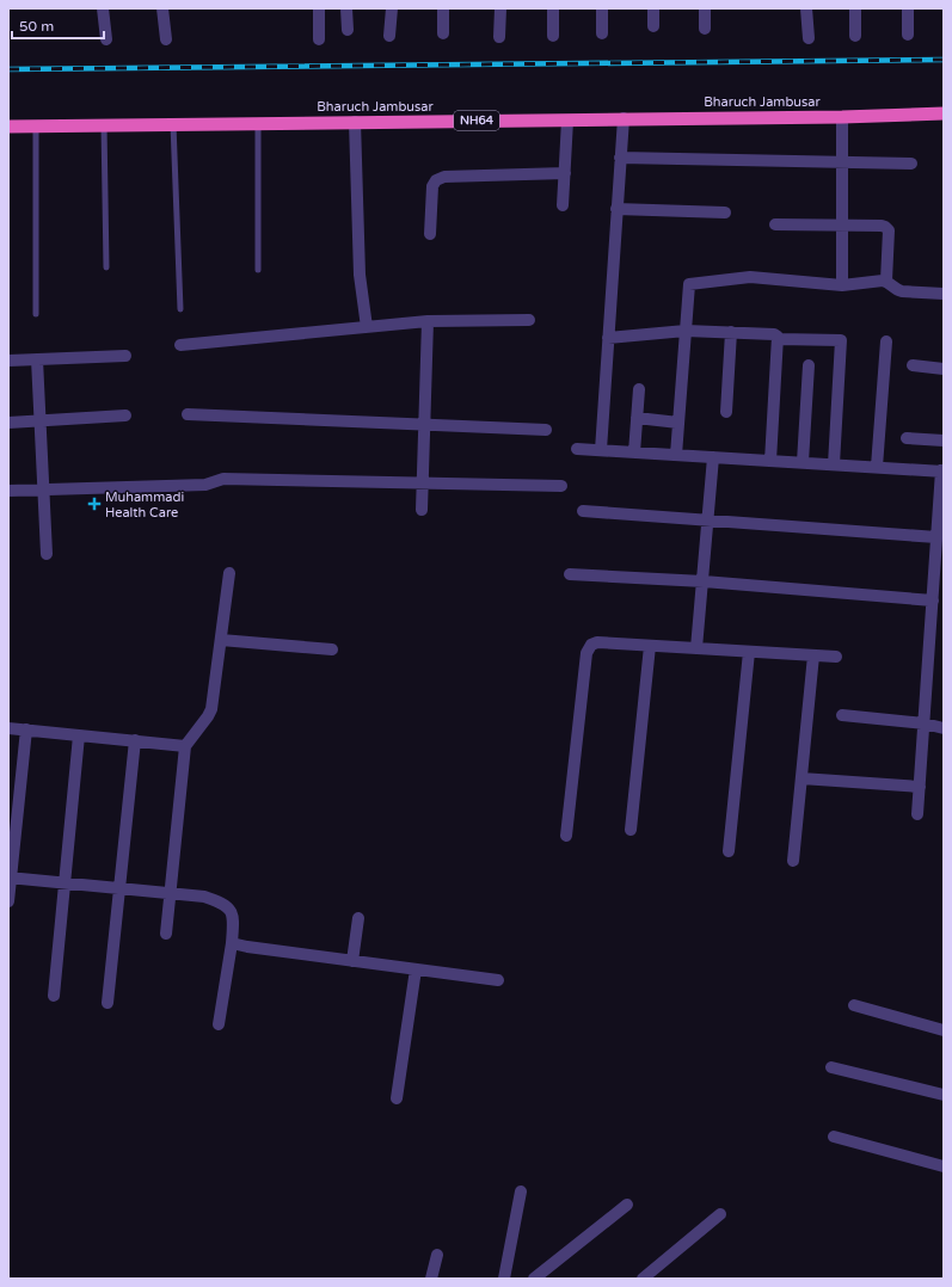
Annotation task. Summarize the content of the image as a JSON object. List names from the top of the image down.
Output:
{
  "streets": {
    "highway": ["Bharuch Jambusar", "NH64"]
  },
  "places": {
    "health": ["Muhammadi Health Care"]
  },
  "scale_bar": "50 m"
}
